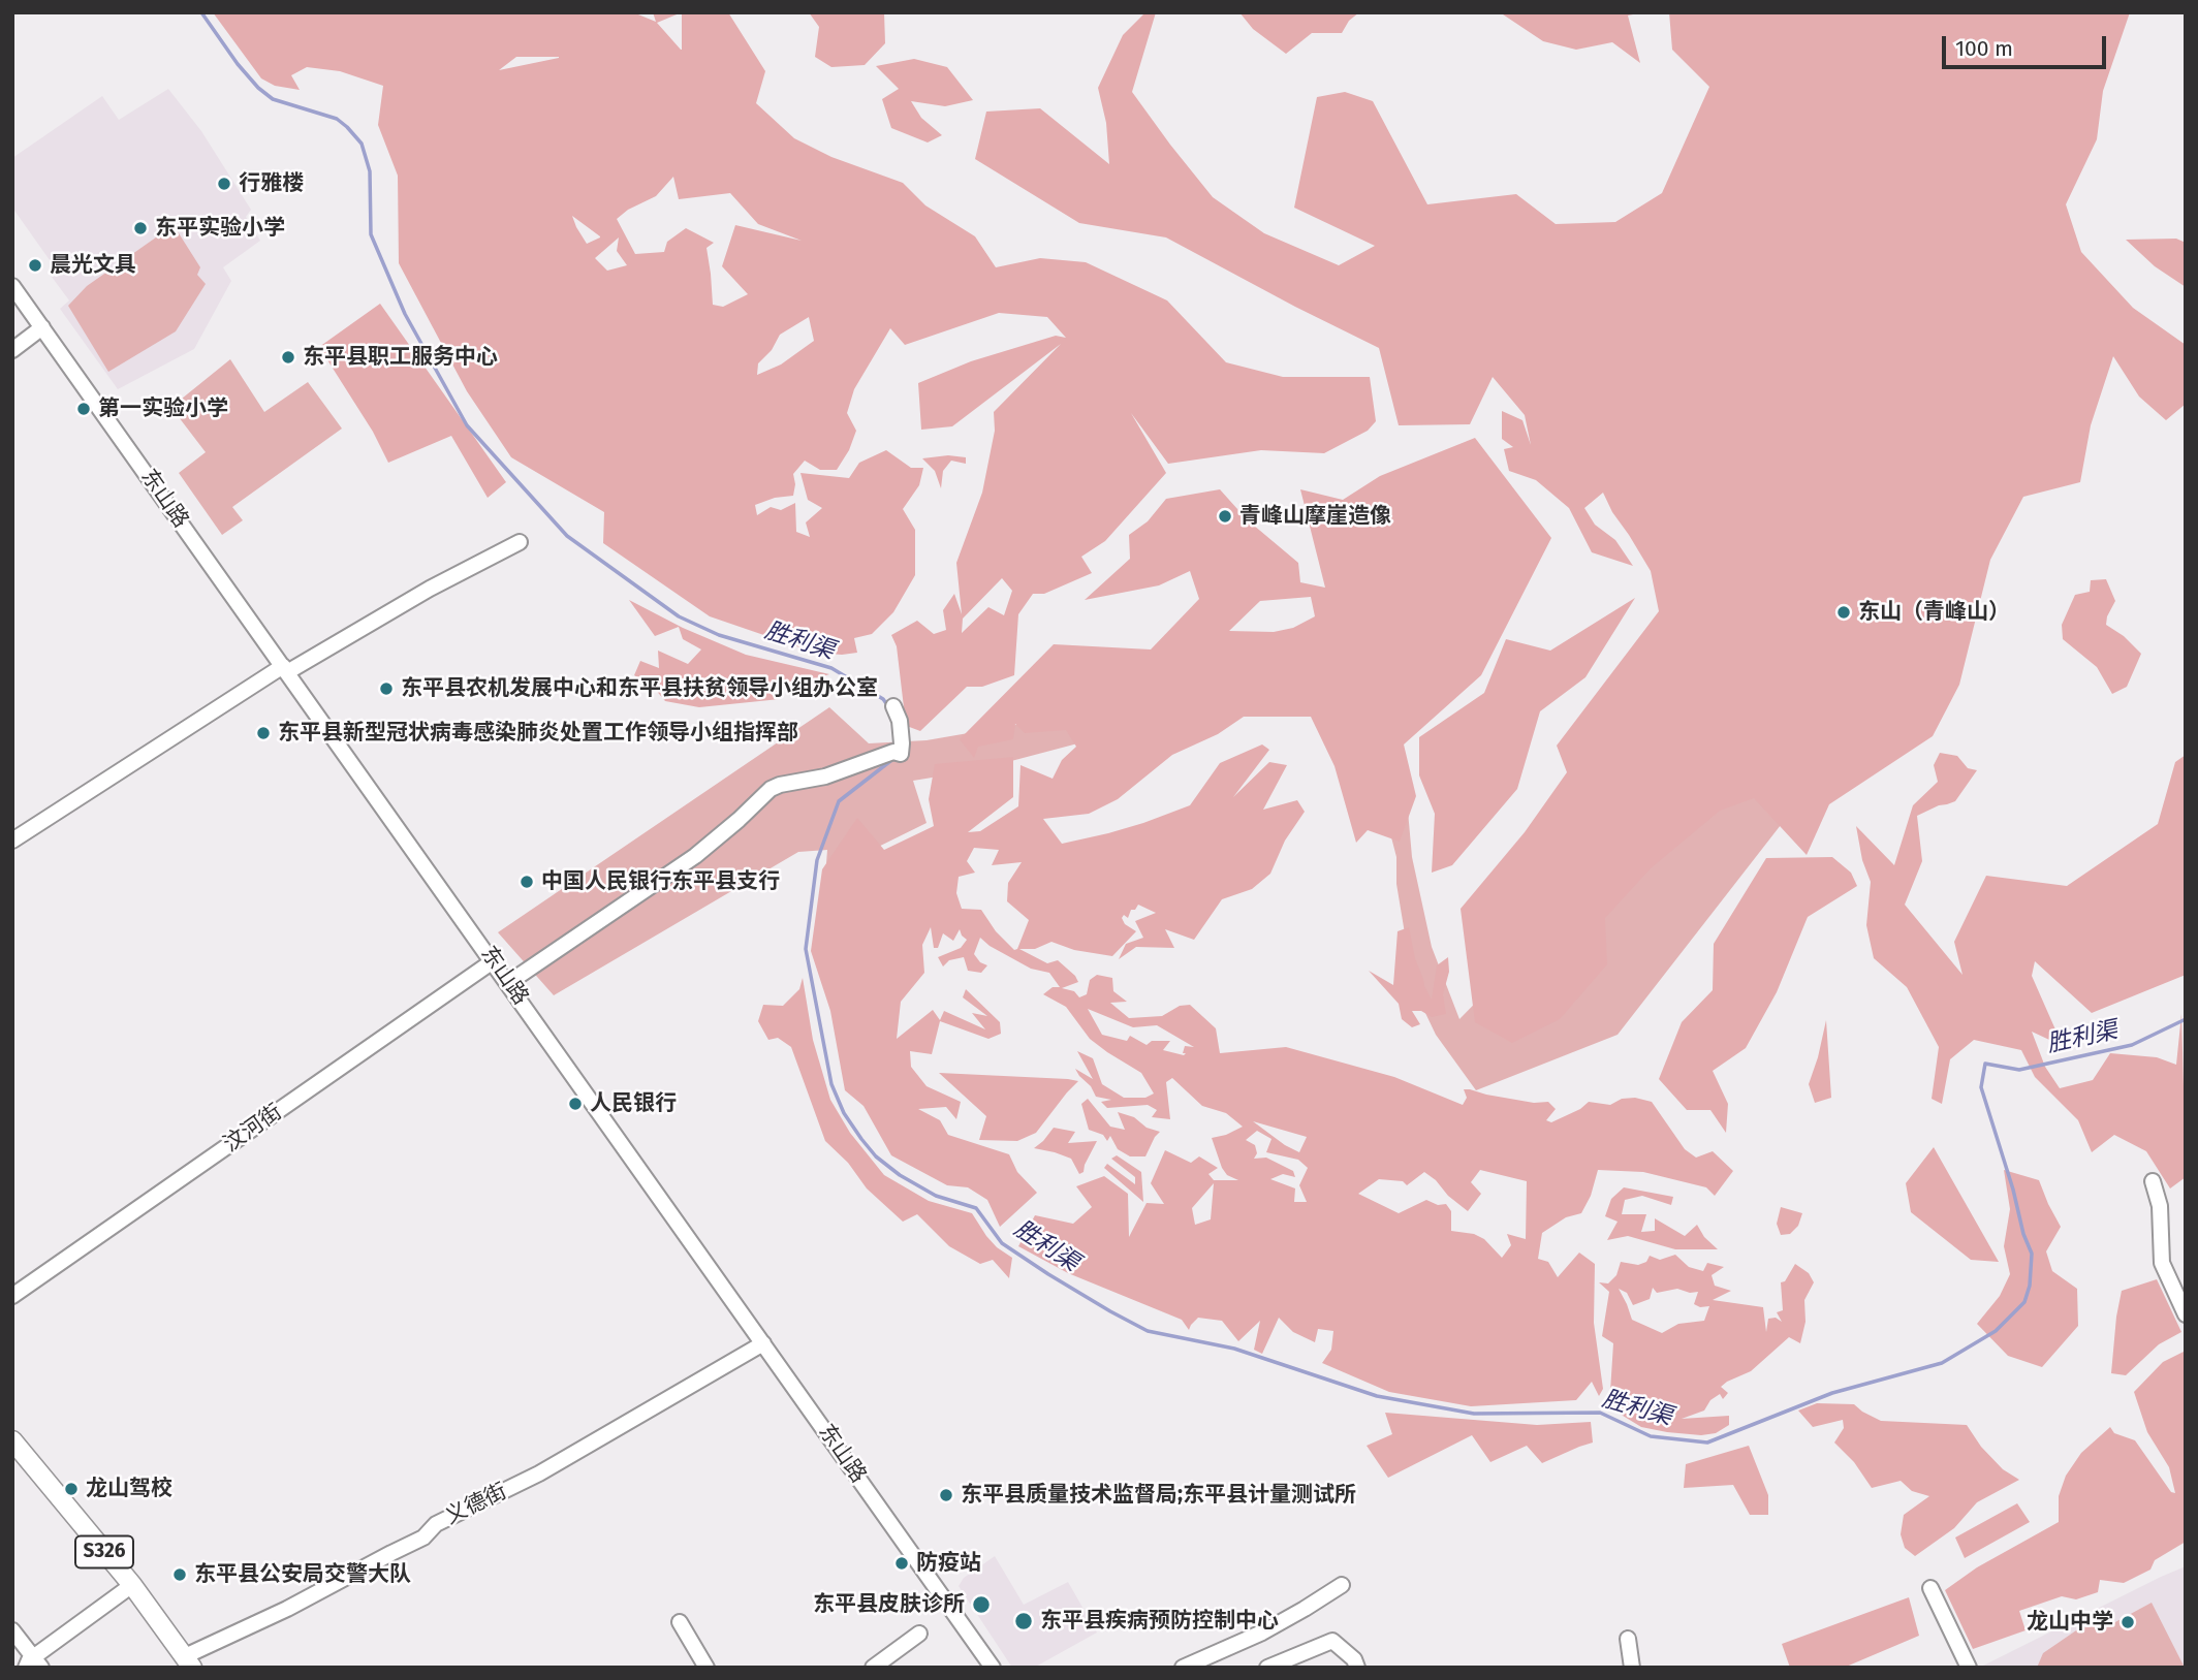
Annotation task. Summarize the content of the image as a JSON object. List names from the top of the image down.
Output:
{
  "streets": {
    "main road": ["S326"],
    "street": ["东山路", "汶河街", "义德街"]
  },
  "crossings": [
    ["东山路", "汶河街"],
    ["东山路", "义德街"],
    ["义德街", "S326"]
  ],
  "water": ["胜利渠"],
  "places": [
    "行雅楼",
    "东平实验小学",
    "晨光文具",
    "东平县职工服务中心",
    "第一实验小学",
    "青峰山摩崖造像",
    "东山（青峰山）",
    "东平县农机发展中心和东平县扶贫领导小组办公室",
    "东平县新型冠状病毒感染肺炎处置工作领导小组指挥部",
    "中国人民银行东平县支行",
    "人民银行",
    "龙山驾校",
    "东平县质量技术监督局;东平县计量测试所",
    "防疫站",
    "东平县公安局交警大队",
    "东平县皮肤诊所",
    "东平县疾病预防控制中心",
    "龙山中学"
  ],
  "scale_bar": "100 m"
}
